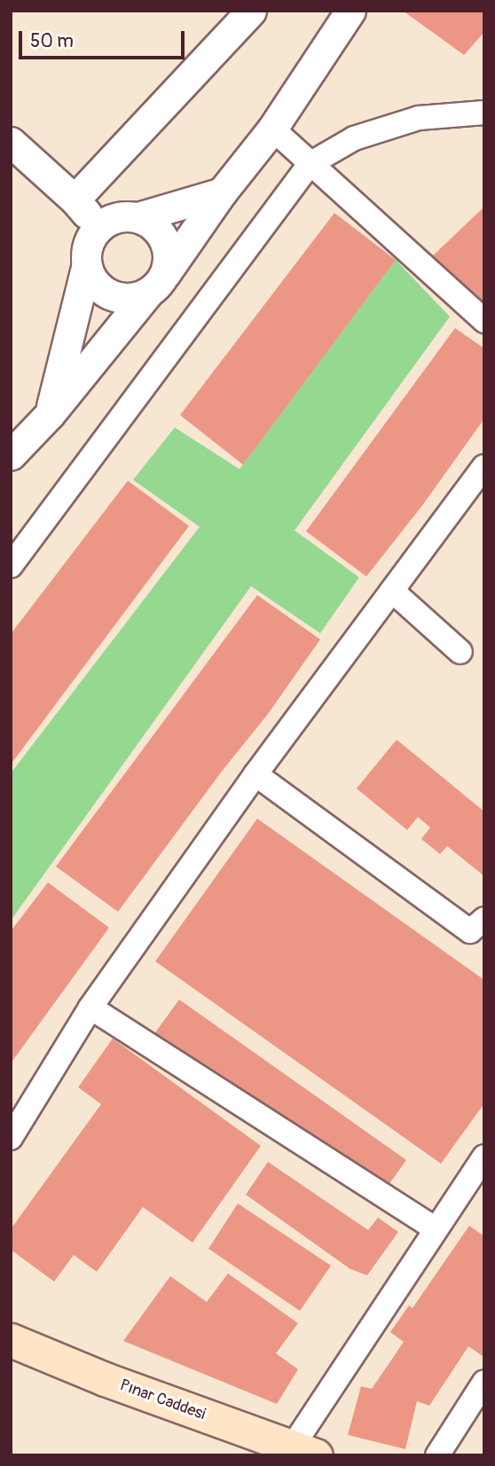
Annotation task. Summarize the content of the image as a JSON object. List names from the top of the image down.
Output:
{
  "streets": {
    "main road": ["Pınar Caddesi"]
  },
  "scale_bar": "50 m"
}
